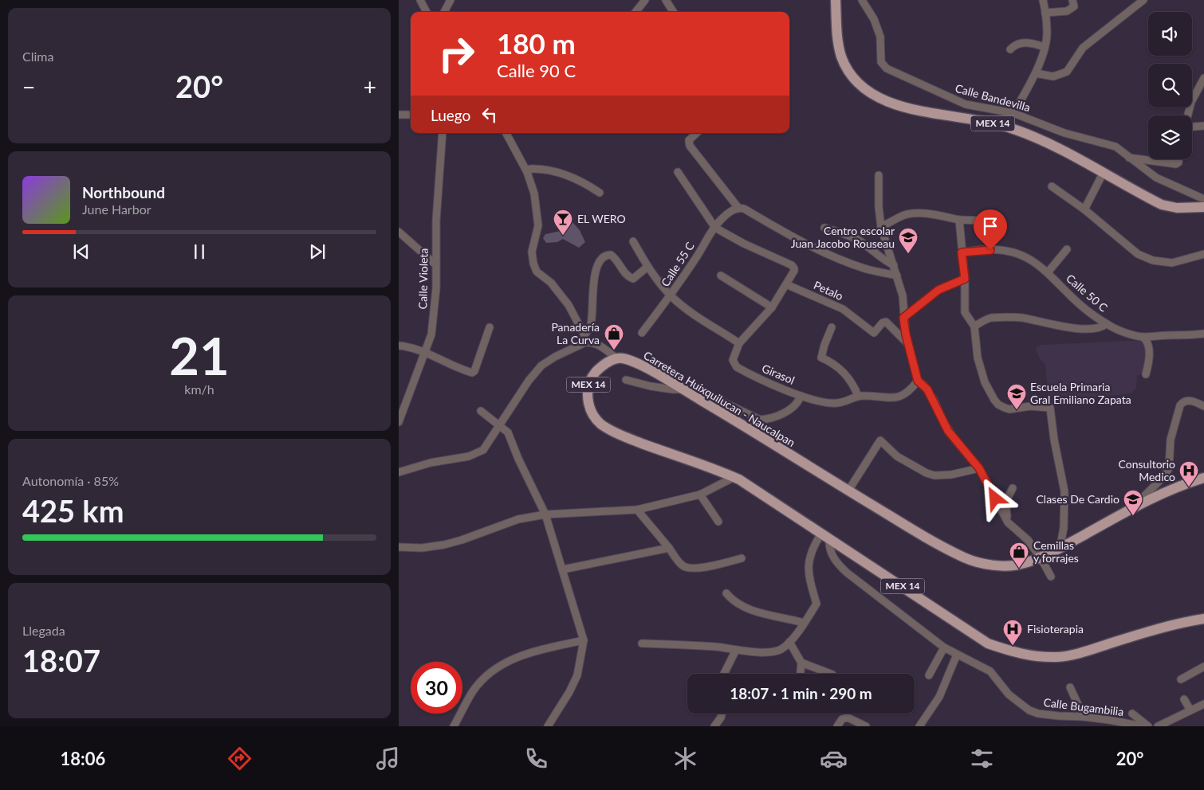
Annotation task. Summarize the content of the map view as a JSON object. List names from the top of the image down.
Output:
{
  "streets": {
    "main road": ["MEX 14", "Carretera Huixquilucan - Naucalpan"],
    "street": [
      "Calle Bandevilla",
      "Calle 55 C",
      "Calle Violeta",
      "Petalo",
      "Calle 50 C",
      "Girasol",
      "Calle Bugambilia"
    ]
  },
  "crossings": [
    ["MEX 14", "Carretera Huixquilucan - Naucalpan"],
    ["MEX 14", "Calle Bugambilia"],
    ["Calle 55 C", "Girasol"],
    ["Petalo", "Girasol"],
    ["Girasol", "Carretera Huixquilucan - Naucalpan"]
  ],
  "places": {
    "bar": ["EL WERO"],
    "school or university": ["Centro escolar Juan Jacobo Rouseau", "Escuela Primaria Gral Emiliano Zapata", "Clases De Cardio"],
    "shop": ["Panadería La Curva", "Cemillas y forrajes"],
    "hospital": ["Consultorio Medico", "Fisioterapia"]
  },
  "page": {
    "tile": [
      "Clima",
      ["21", "km/h"],
      ["Autonomía · 85%", "425 km"],
      ["Llegada", "18:07"]
    ],
    "turn": ["180 m", "Calle 90 C"],
    "heat": ["−", "20°", "+"],
    "then": "Luego",
    "song": ["Northbound", "June Harbor"],
    "limit": "30",
    "trip": "18:07 · 1 min · 290 m",
    "tabs": ["18:06", "20°"]
  }
}
